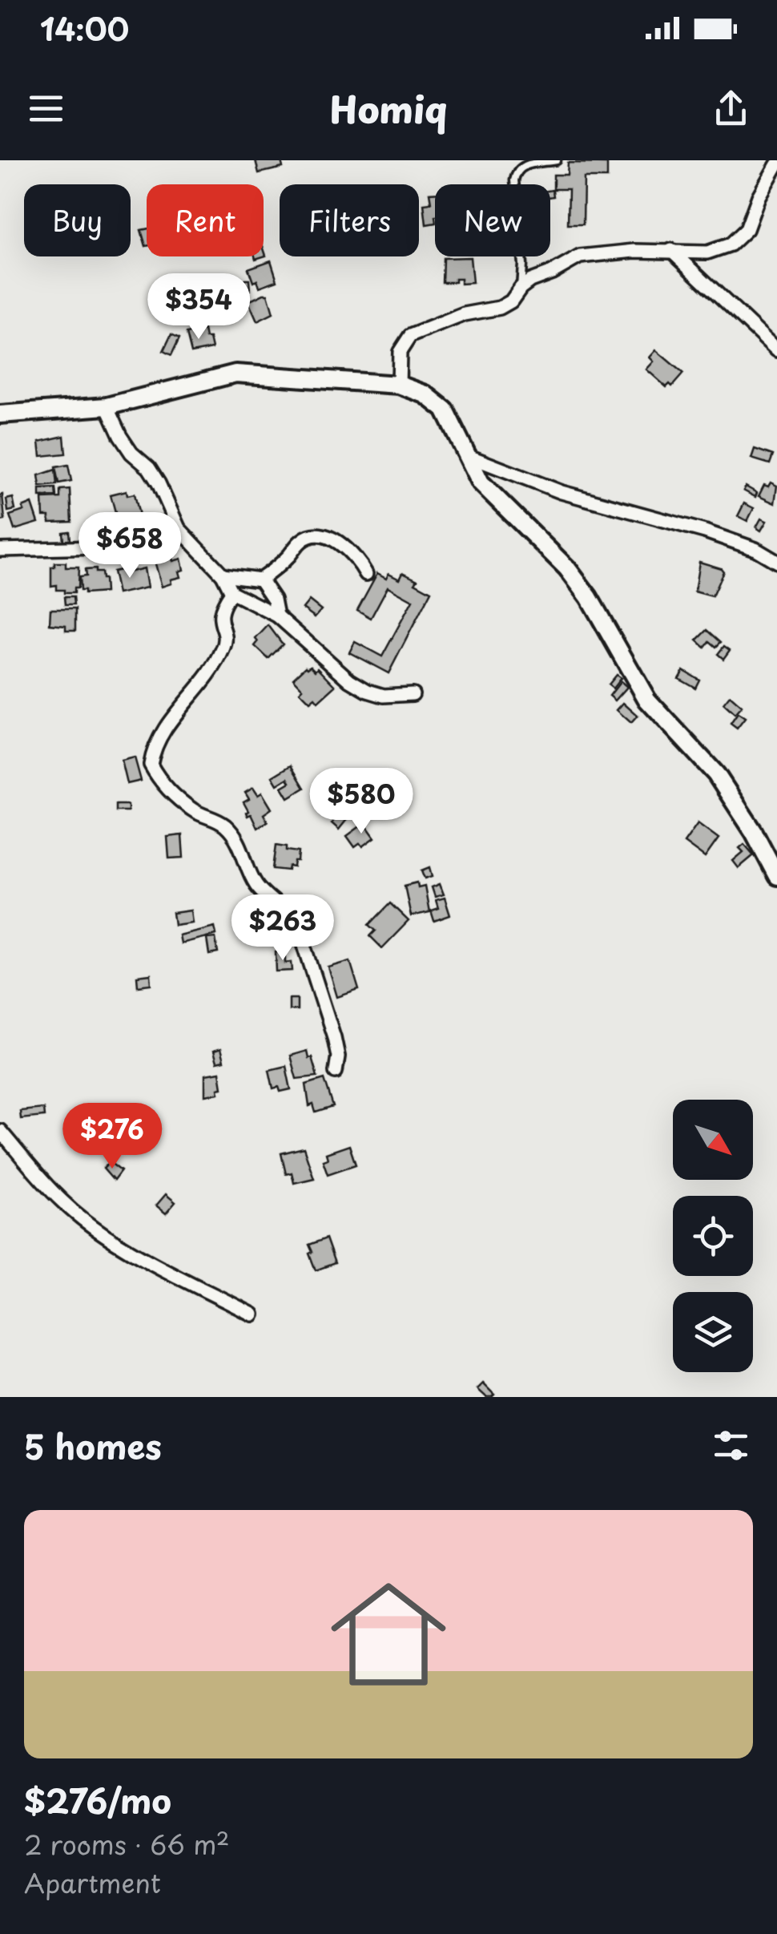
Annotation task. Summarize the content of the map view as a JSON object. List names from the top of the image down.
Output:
{
  "north": "bottom right",
  "page": {
    "status": "14:00",
    "header": "Homiq",
    "chip": [
      "Buy",
      "Rent",
      "Filters",
      "New"
    ],
    "price": [
      "$354",
      "$658",
      "$580",
      "$263",
      "$276"
    ],
    "heading": "5 homes",
    "list": [
      {
        "name": "$276/mo",
        "note": "2 rooms · 66 m² · Apartment"
      }
    ]
  }
}
